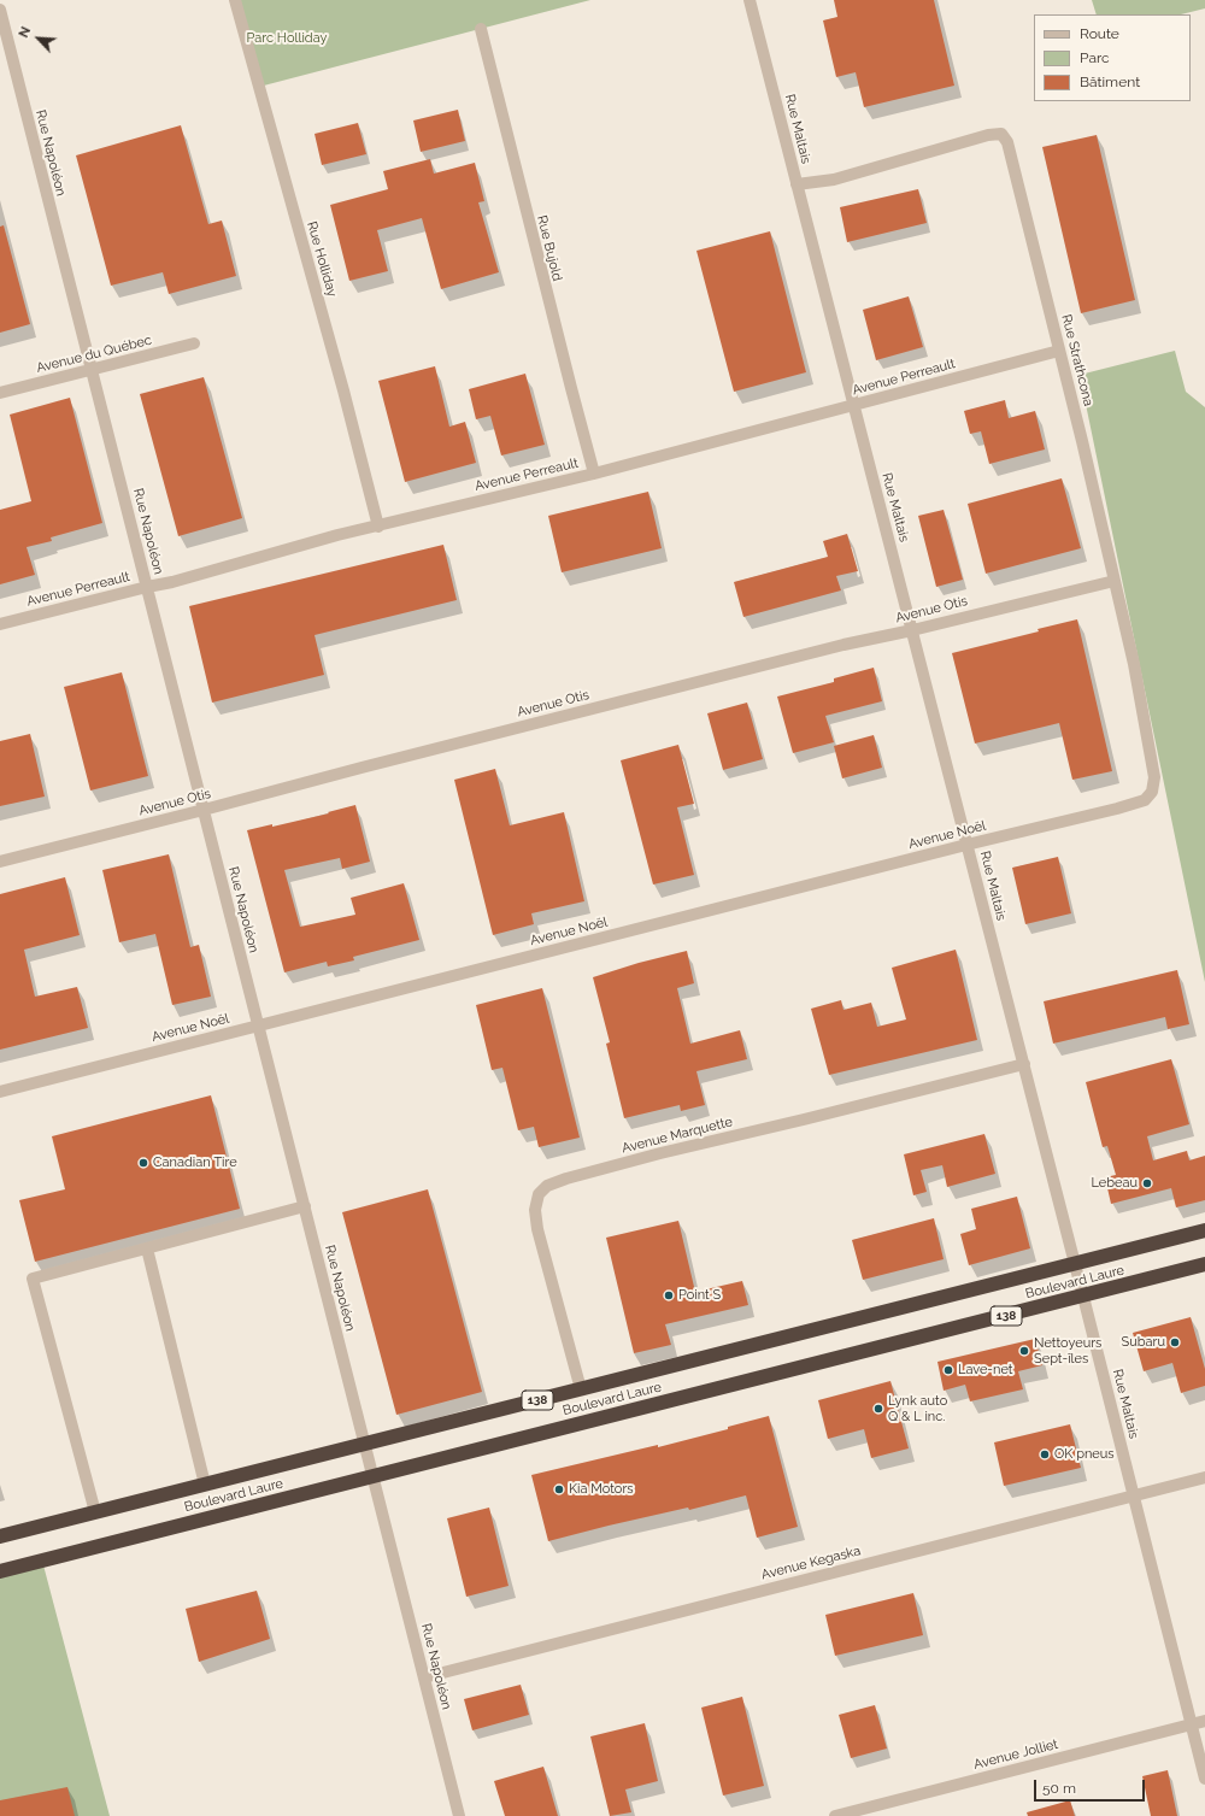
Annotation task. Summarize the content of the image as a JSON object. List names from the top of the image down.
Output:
{
  "streets": {
    "highway": ["Boulevard Laure", "138"],
    "street": [
      "Rue Maltais",
      "Rue Napoléon",
      "Rue Bujold",
      "Rue Holliday",
      "Avenue du Québec",
      "Rue Strathcona",
      "Avenue Perreault",
      "Avenue Otis",
      "Avenue Noël",
      "Avenue Marquette",
      "Avenue Kegaska",
      "Avenue Jolliet"
    ]
  },
  "crossings": [
    ["Rue Maltais", "Rue Strathcona"],
    ["Rue Maltais", "Avenue Perreault"],
    ["Rue Maltais", "Avenue Otis"],
    ["Rue Maltais", "Avenue Noël"],
    ["Rue Maltais", "Avenue Marquette"],
    ["Rue Maltais", "Boulevard Laure"],
    ["Rue Maltais", "Avenue Kegaska"],
    ["Rue Maltais", "Avenue Jolliet"],
    ["Rue Napoléon", "Avenue du Québec"],
    ["Rue Napoléon", "Avenue Perreault"],
    ["Rue Napoléon", "Avenue Otis"],
    ["Rue Napoléon", "Avenue Noël"],
    ["Rue Napoléon", "Boulevard Laure"],
    ["Rue Napoléon", "Avenue Kegaska"],
    ["Rue Bujold", "Avenue Perreault"],
    ["Rue Holliday", "Avenue Perreault"],
    ["Rue Strathcona", "Avenue Perreault"],
    ["Rue Strathcona", "Avenue Otis"],
    ["Rue Strathcona", "Avenue Noël"],
    ["Avenue Marquette", "Boulevard Laure"]
  ],
  "parks": ["Parc Holliday"],
  "places": [
    "Canadian Tire",
    "Lebeau",
    "Point S",
    "Subaru",
    "Nettoyeurs Sept-îles",
    "Lave-net",
    "Lynk auto Q & L inc.",
    "OK pneus",
    "Kia Motors"
  ],
  "legend": ["Route", "Parc", "Bâtiment"],
  "scale_bar": "50 m",
  "north": "top left"
}
